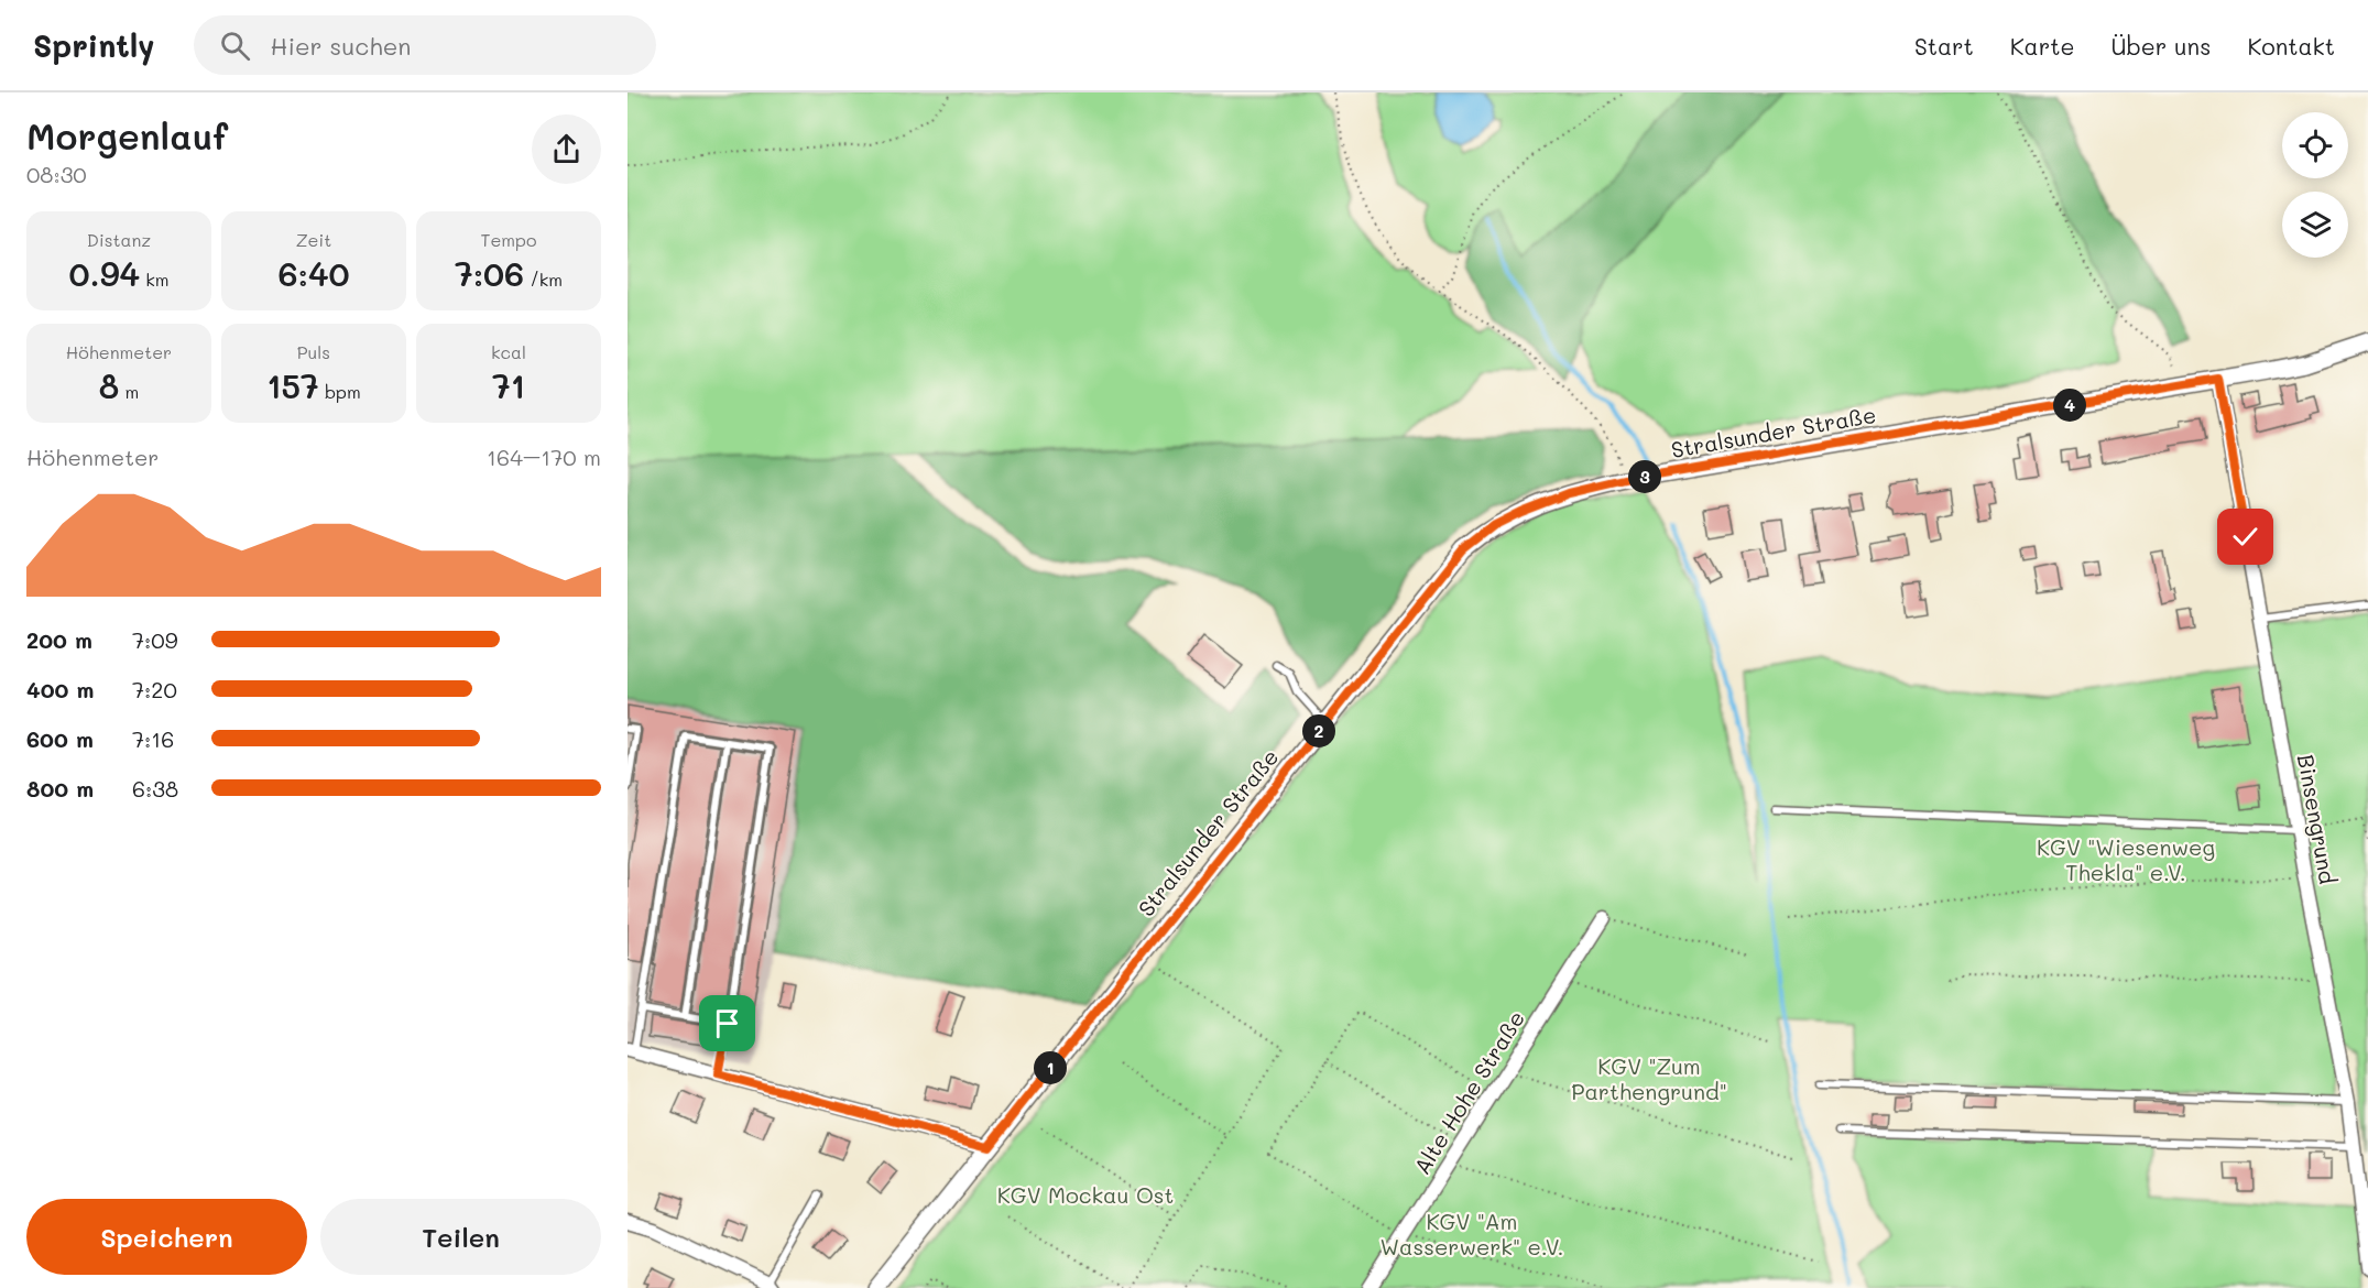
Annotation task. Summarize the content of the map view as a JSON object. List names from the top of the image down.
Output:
{
  "streets": {
    "street": ["Stralsunder Straße", "Binsengrund", "Alte Hohe Straße"]
  },
  "crossings": [
    ["Stralsunder Straße", "Binsengrund"]
  ],
  "parks": [
    "KGV \"Wiesenweg Thekla\" e.V.",
    "KGV \"Zum Parthengrund\"",
    "KGV Mockau Ost",
    "KGV \"Am Wasserwerk\" e.V."
  ],
  "page": {
    "header": "Sprintly",
    "search": "Hier suchen",
    "nav": [
      "Start",
      "Karte",
      "Über uns",
      "Kontakt"
    ],
    "heading": ["Morgenlauf", "08:30"],
    "stats": [
      ["Distanz", "0.94 km"],
      ["Zeit", "6:40"],
      ["Tempo", "7:06 /km"],
      ["Höhenmeter", "8 m"],
      ["Puls", "157 bpm"],
      ["kcal", "71"]
    ],
    "pins": [
      "4",
      "3",
      "2",
      "1"
    ],
    "chart": ["Höhenmeter", "164–170 m"],
    "list": [
      {
        "name": "200 m",
        "note": "7:09"
      },
      {
        "name": "400 m",
        "note": "7:20"
      },
      {
        "name": "600 m",
        "note": "7:16"
      },
      {
        "name": "800 m",
        "note": "6:38"
      }
    ],
    "buttons": ["Speichern", "Teilen"]
  }
}
